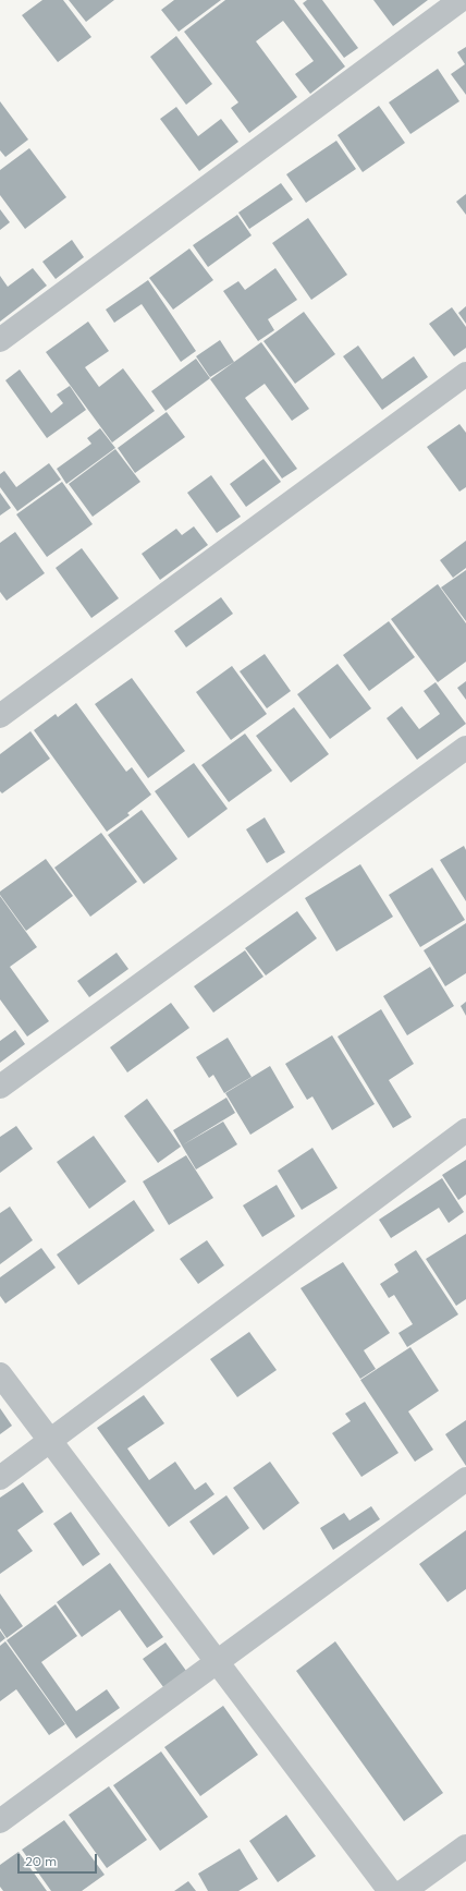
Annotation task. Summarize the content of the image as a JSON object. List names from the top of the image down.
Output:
{
  "scale_bar": "20 m"
}
